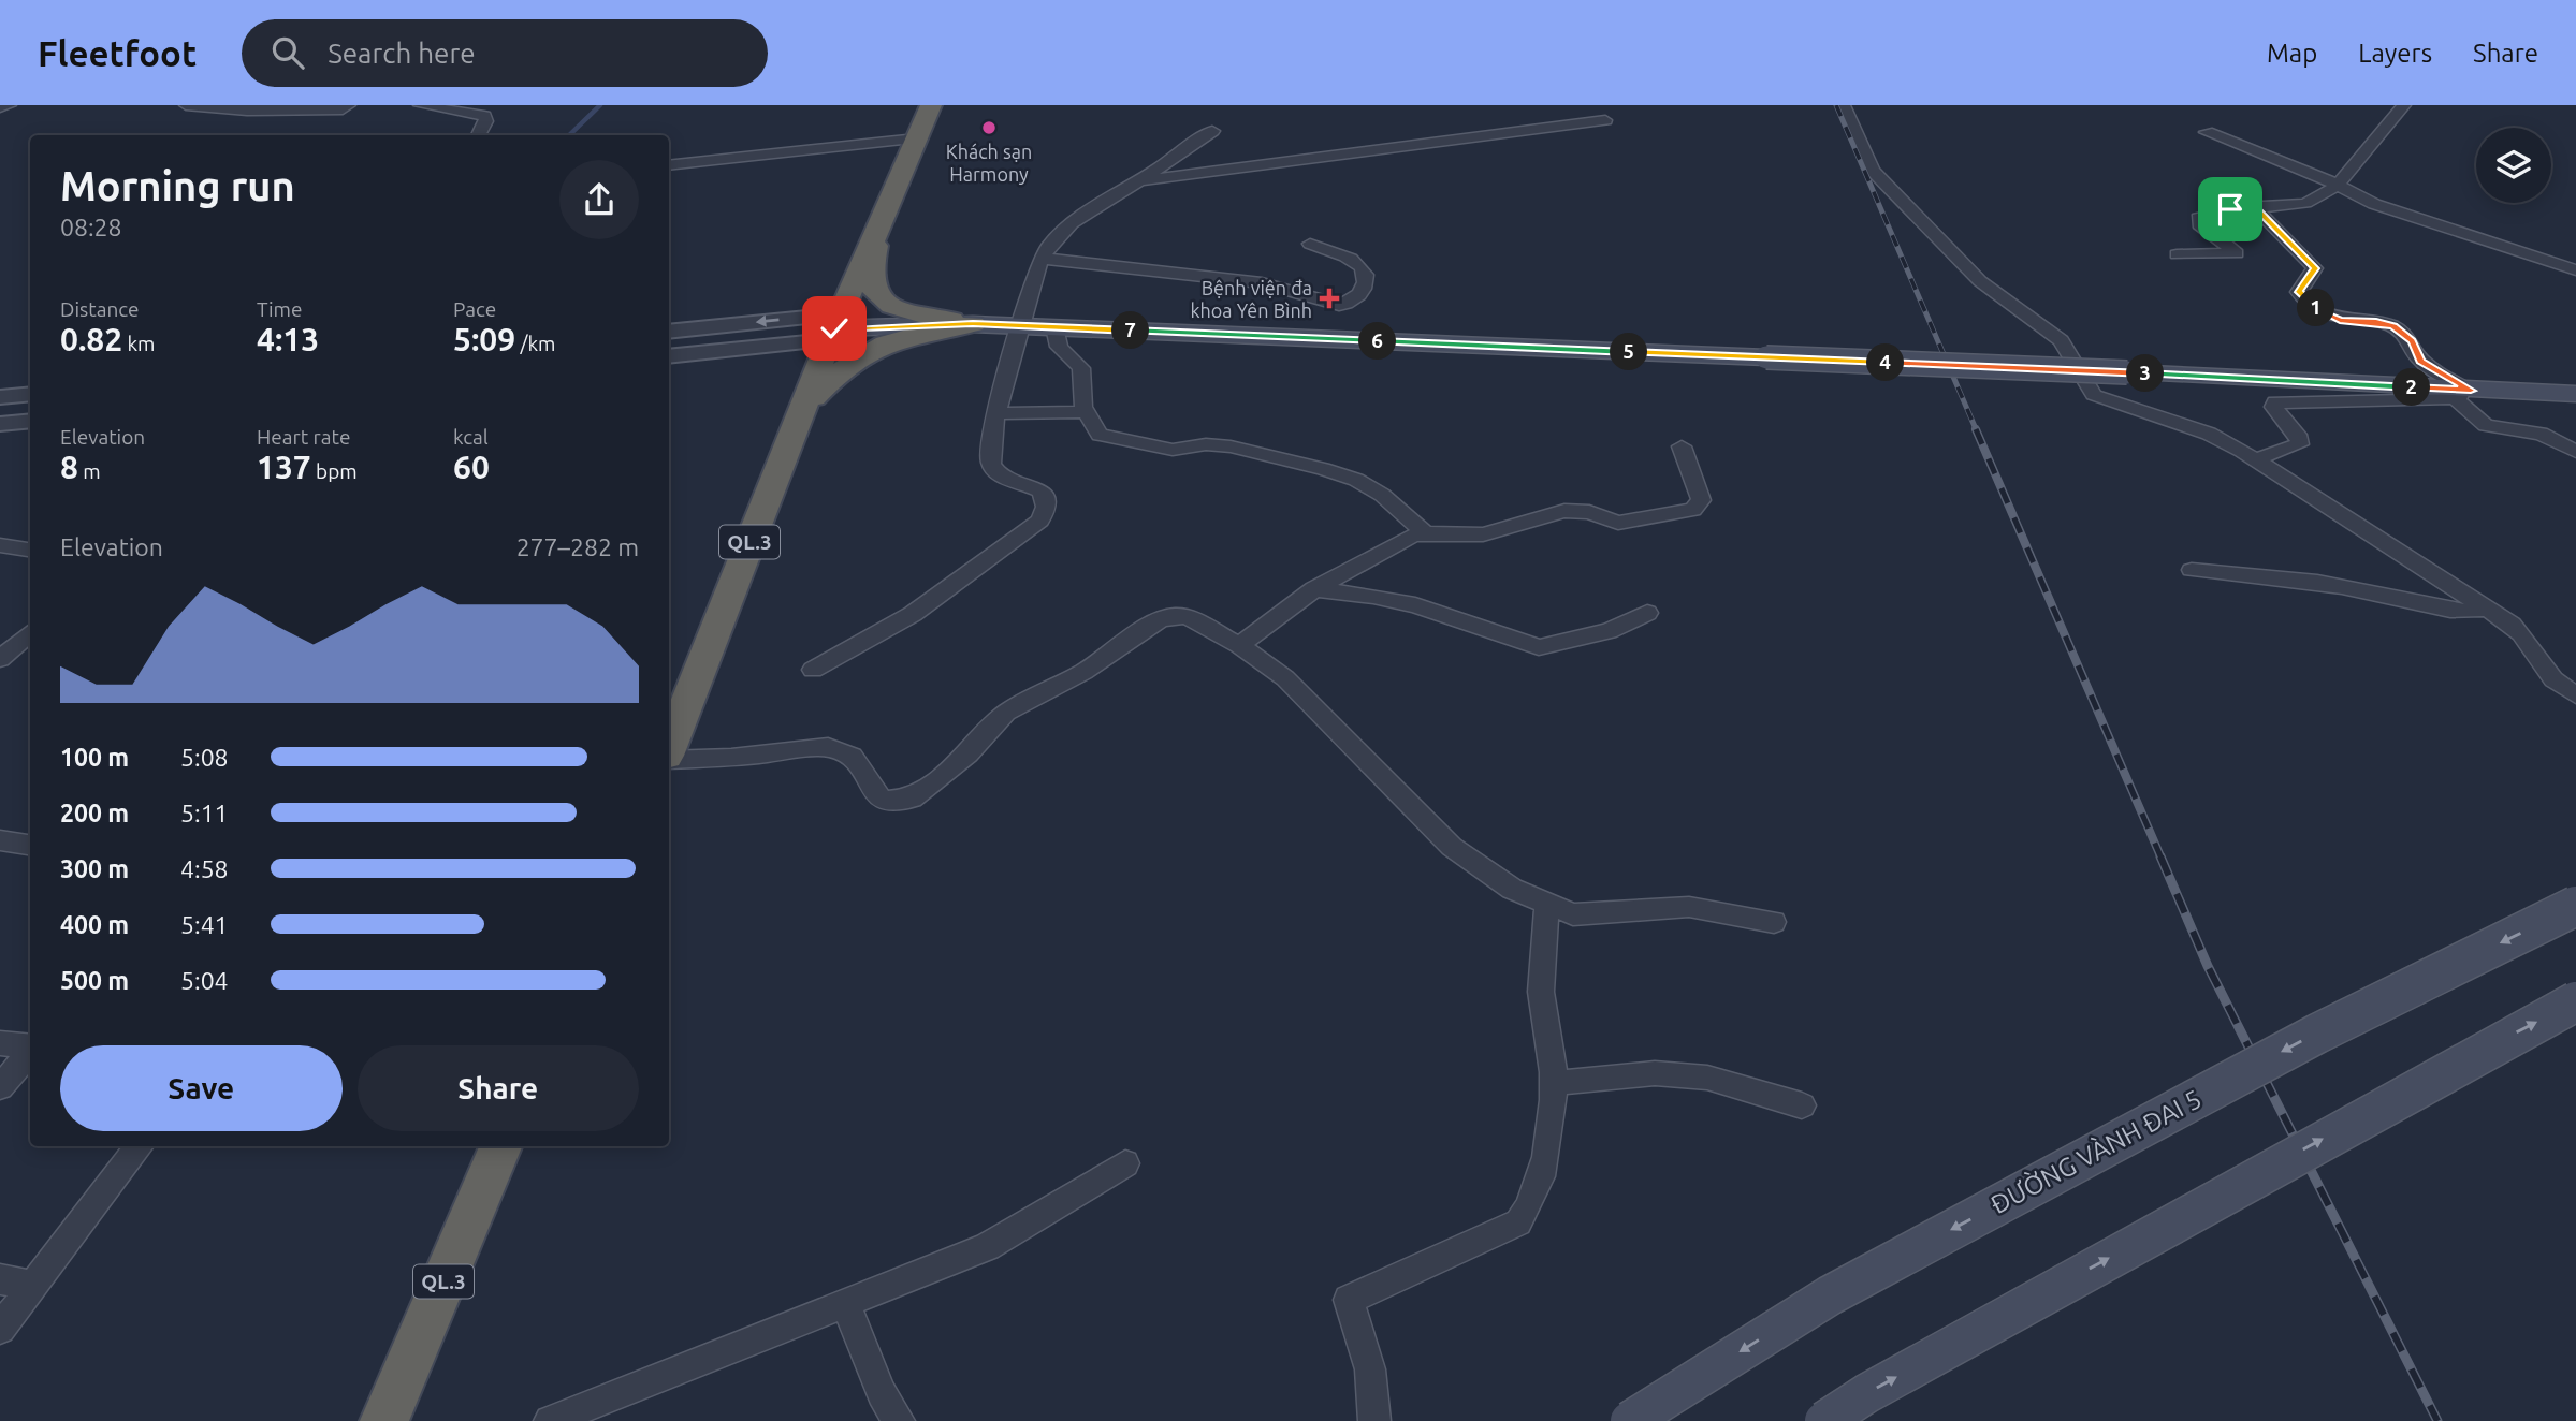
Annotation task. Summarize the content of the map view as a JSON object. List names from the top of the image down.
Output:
{
  "streets": {
    "highway": ["QL.3"],
    "main road": ["ĐƯỜNG VÀNH ĐAI 5"]
  },
  "places": {
    "other": ["Khách sạn Harmony"],
    "health": ["Bệnh viện đa khoa Yên Bình"]
  },
  "page": {
    "header": "Fleetfoot",
    "search": "Search here",
    "nav": ["Map", "Layers", "Share"],
    "heading": ["Morning run", "08:28"],
    "stats": [
      ["Distance", "0.82 km"],
      ["Time", "4:13"],
      ["Pace", "5:09 /km"],
      ["Elevation", "8 m"],
      ["Heart rate", "137 bpm"],
      ["kcal", "60"]
    ],
    "pins": [
      "1",
      "7",
      "6",
      "5",
      "4",
      "3",
      "2"
    ],
    "chart": ["Elevation", "277–282 m"],
    "list": [
      {
        "name": "100 m",
        "note": "5:08"
      },
      {
        "name": "200 m",
        "note": "5:11"
      },
      {
        "name": "300 m",
        "note": "4:58"
      },
      {
        "name": "400 m",
        "note": "5:41"
      },
      {
        "name": "500 m",
        "note": "5:04"
      }
    ],
    "buttons": ["Save", "Share"]
  }
}
